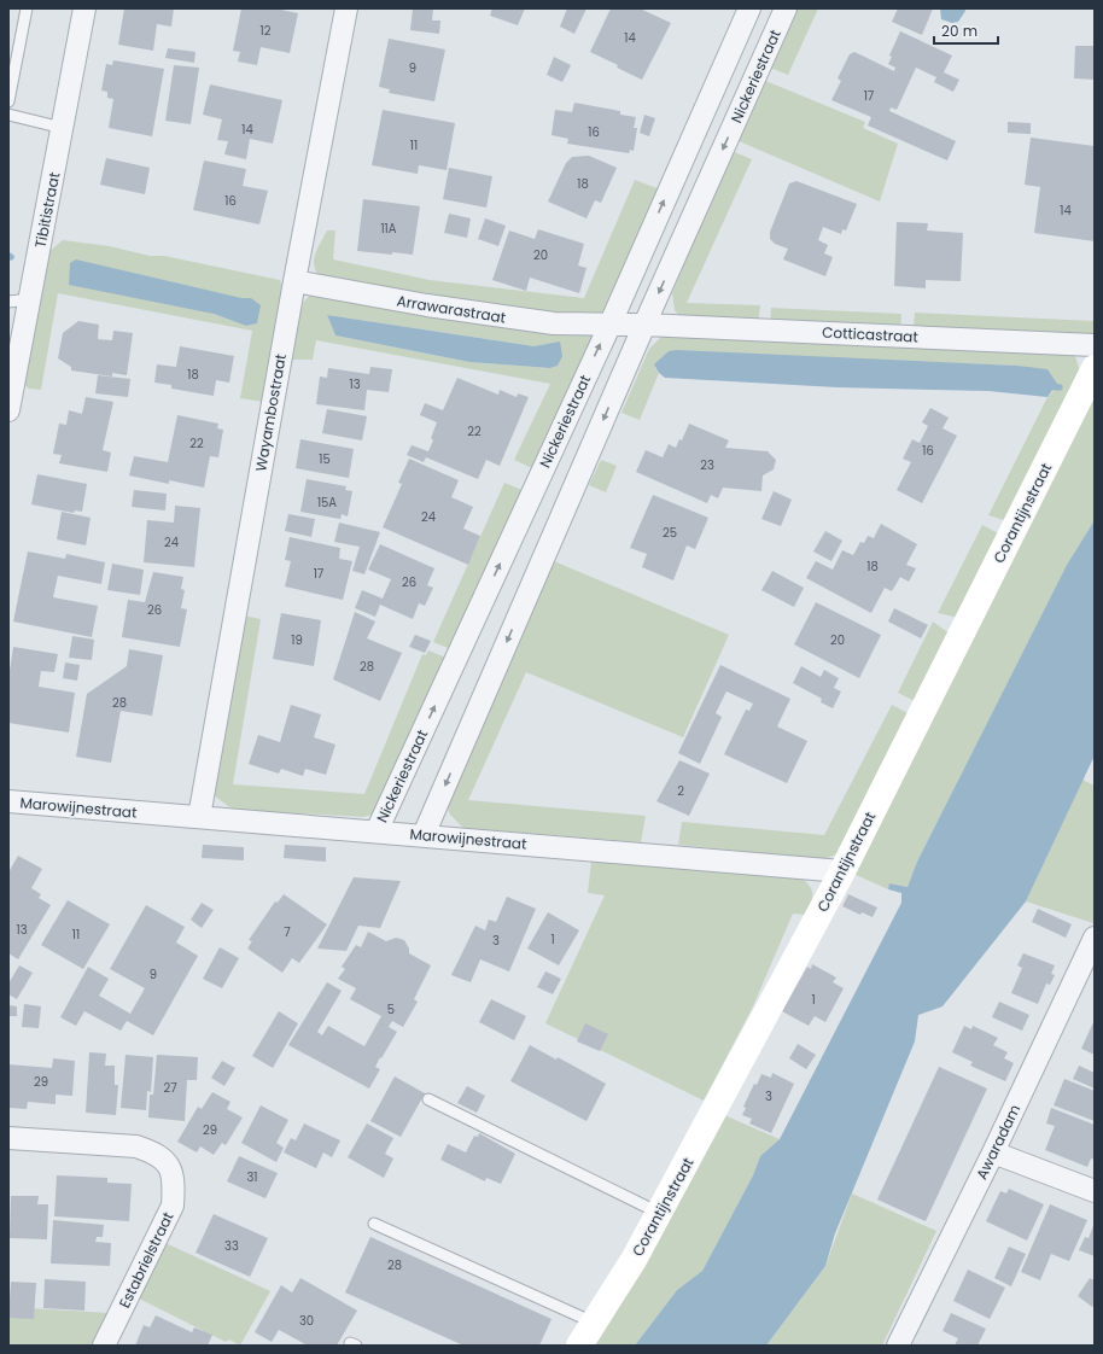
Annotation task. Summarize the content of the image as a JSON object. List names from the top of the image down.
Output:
{
  "streets": {
    "street": [
      "Nickeriestraat",
      "Tibitistraat",
      "Arrawarastraat",
      "Cotticastraat",
      "Wayambostraat",
      "Corantijnstraat",
      "Marowijnestraat",
      "Awaradam",
      "Estabrielstraat"
    ]
  },
  "crossings": [
    ["Nickeriestraat", "Arrawarastraat"],
    ["Nickeriestraat", "Cotticastraat"],
    ["Nickeriestraat", "Marowijnestraat"],
    ["Arrawarastraat", "Cotticastraat"],
    ["Arrawarastraat", "Wayambostraat"],
    ["Wayambostraat", "Marowijnestraat"],
    ["Corantijnstraat", "Marowijnestraat"]
  ],
  "house_numbers": [
    "12",
    "14",
    "9",
    "17",
    "14",
    "16",
    "11",
    "18",
    "16",
    "14",
    "11A",
    "20",
    "18",
    "13",
    "22",
    "22",
    "16",
    "15",
    "23",
    "15A",
    "24",
    "25",
    "24",
    "18",
    "17",
    "26",
    "26",
    "19",
    "20",
    "28",
    "28",
    "2",
    "13",
    "7",
    "11",
    "1",
    "3",
    "9",
    "1",
    "5",
    "29",
    "27",
    "3",
    "29",
    "31",
    "33",
    "28",
    "30"
  ],
  "scale_bar": "20 m"
}
